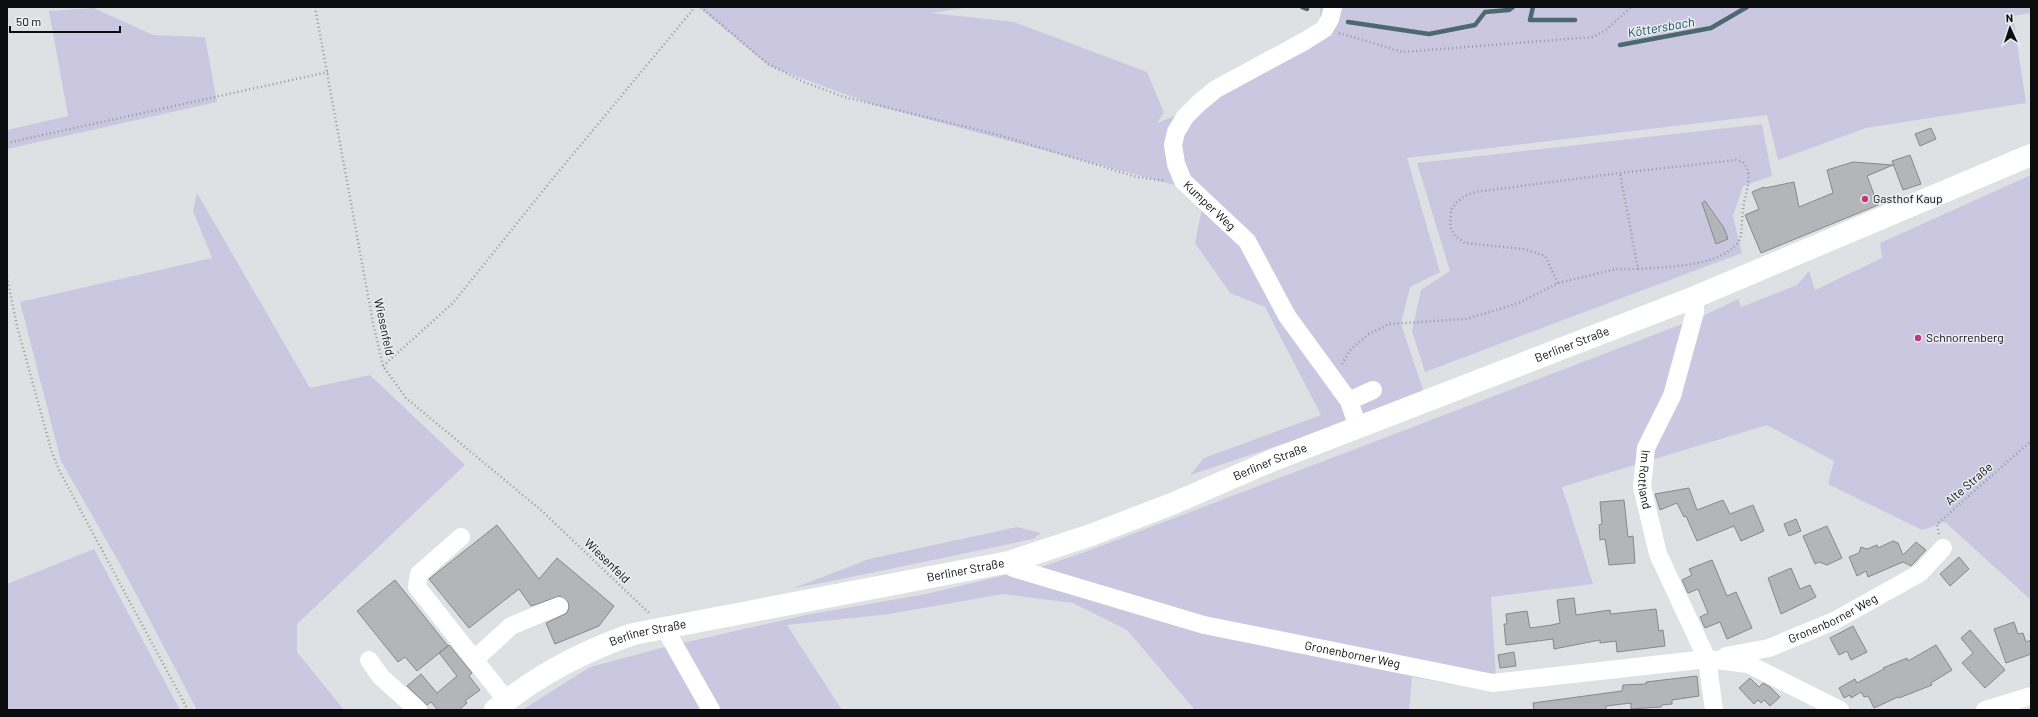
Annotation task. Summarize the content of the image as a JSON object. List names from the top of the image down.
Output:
{
  "streets": {
    "main road": ["Berliner Straße"],
    "street": ["Kumper Weg", "Im Rottland", "Gronenborner Weg"],
    "path": ["Wiesenfeld", "Alte Straße"]
  },
  "crossings": [
    ["Kumper Weg", "Berliner Straße"],
    ["Wiesenfeld", "Berliner Straße"],
    ["Berliner Straße", "Im Rottland"],
    ["Berliner Straße", "Gronenborner Weg"],
    ["Im Rottland", "Gronenborner Weg"],
    ["Alte Straße", "Gronenborner Weg"]
  ],
  "water": ["Köttersbach"],
  "places": ["Gasthof Kaup", "Schnorrenberg"],
  "scale_bar": "50 m",
  "north": "top"
}
